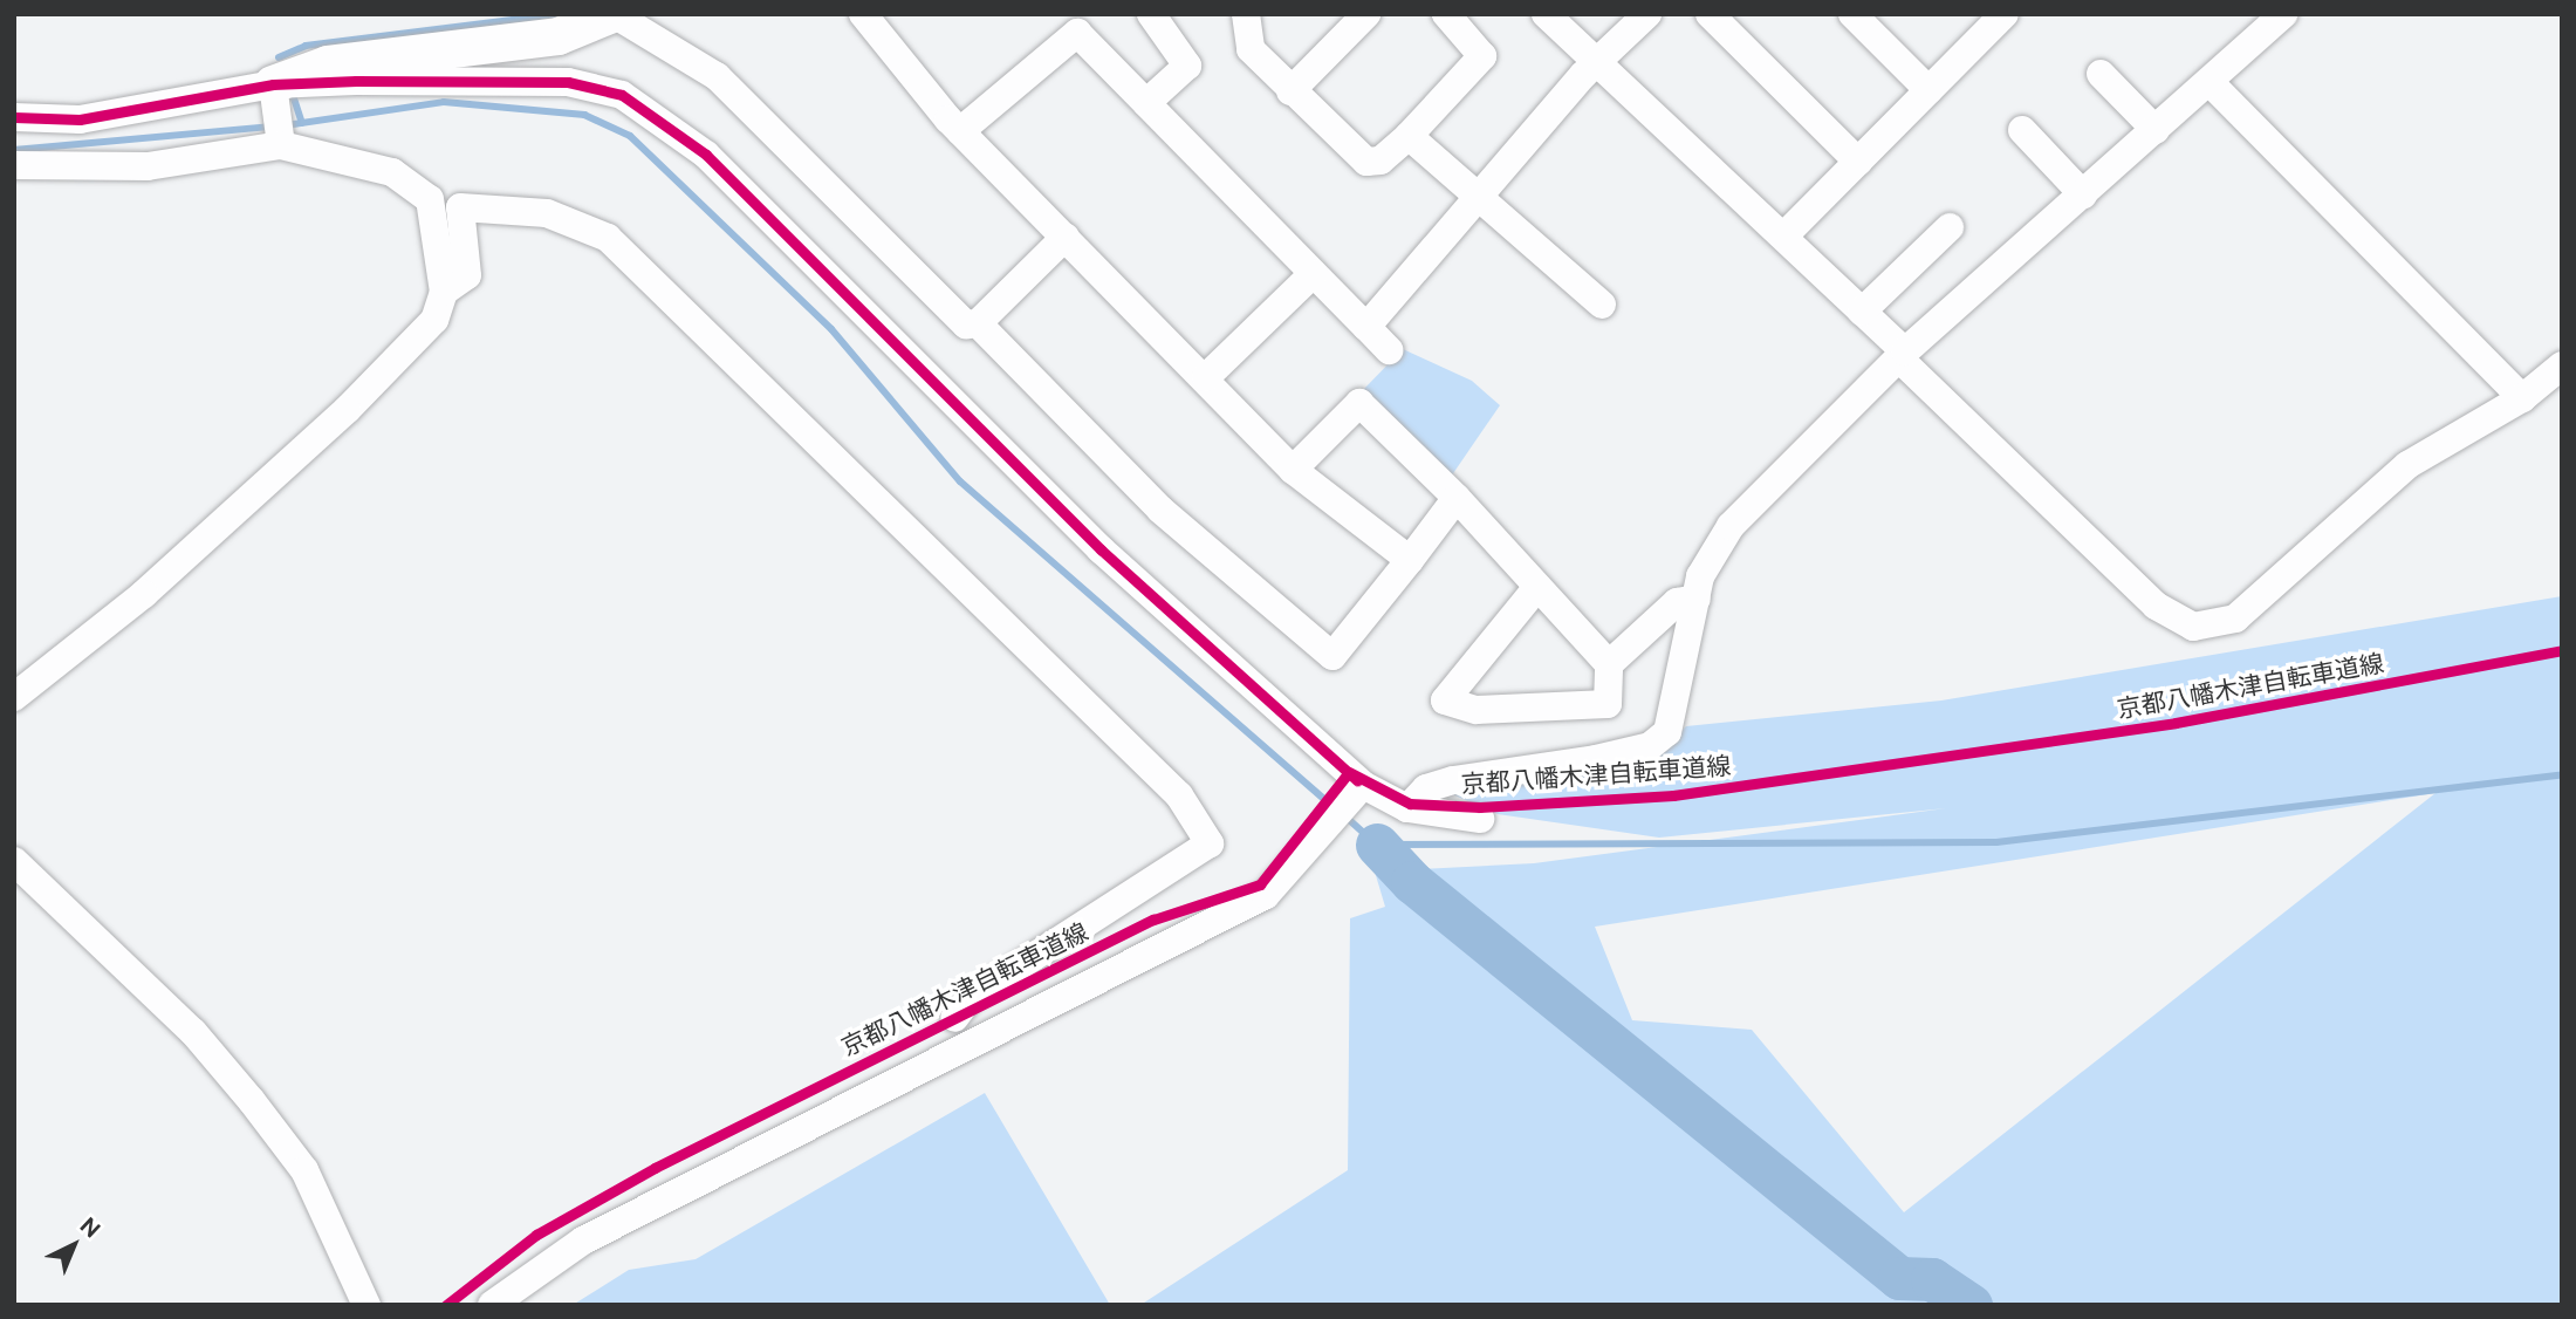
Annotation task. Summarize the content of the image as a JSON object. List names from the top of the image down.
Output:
{
  "streets": {
    "cycle path": ["京都八幡木津自転車道線"]
  },
  "north": "top right"
}
